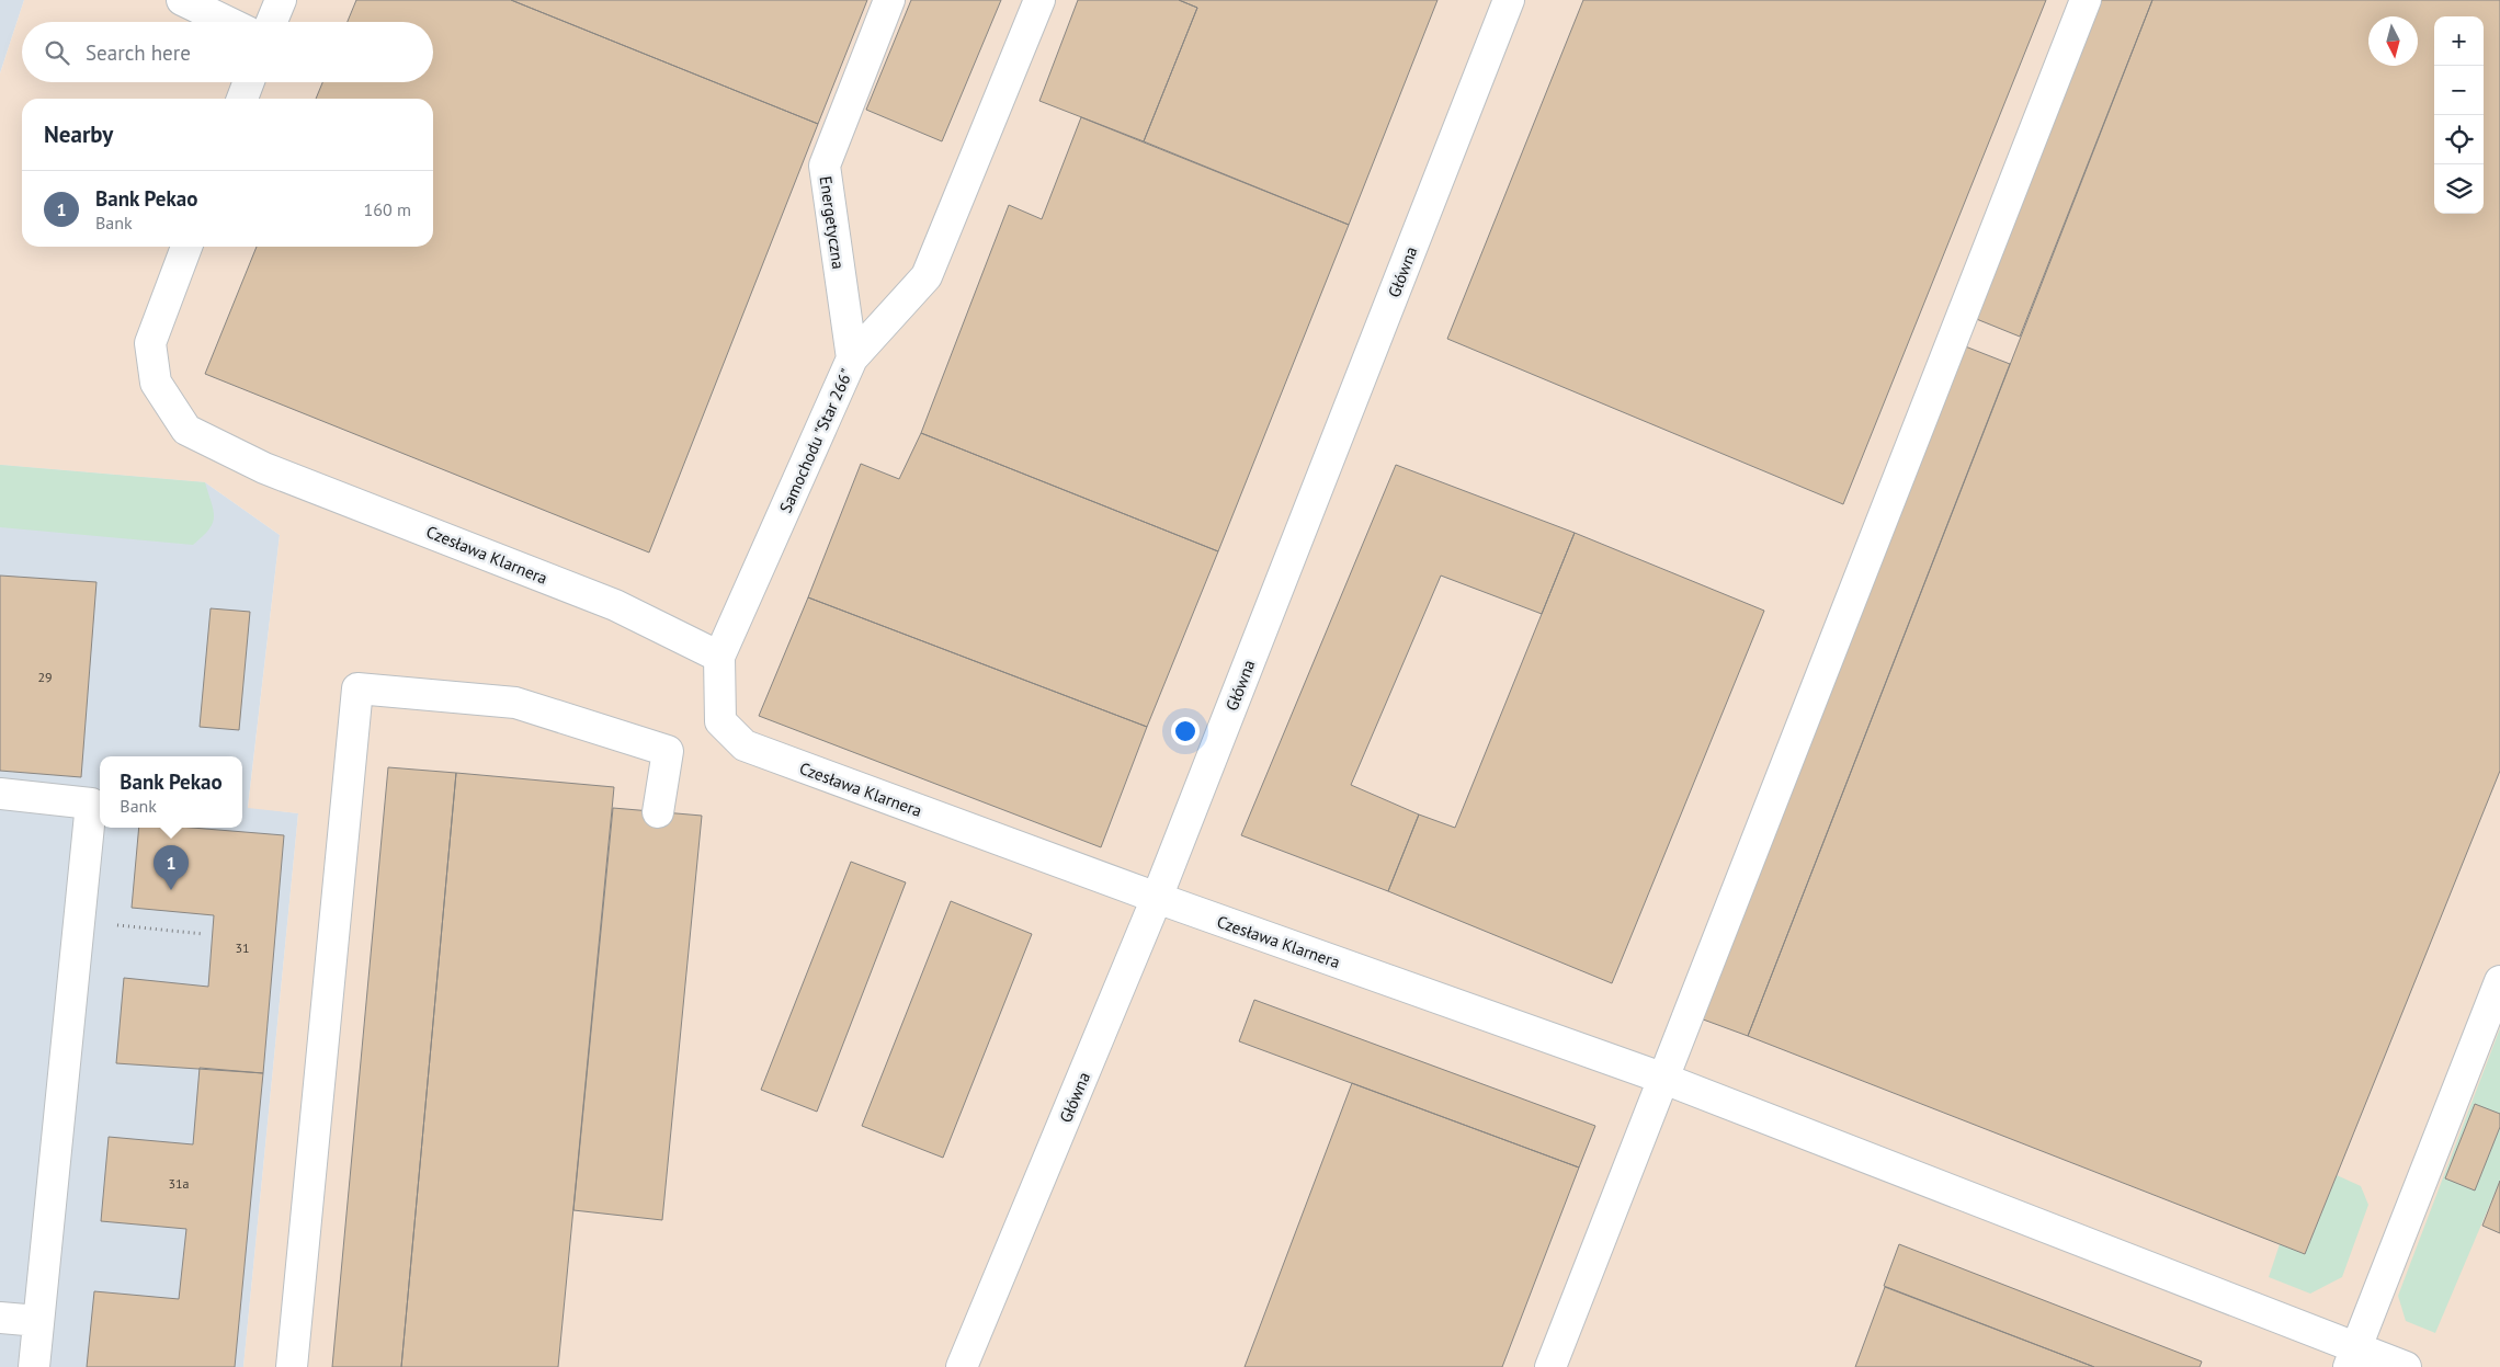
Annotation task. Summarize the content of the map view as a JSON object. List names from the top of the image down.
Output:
{
  "streets": {
    "street": [
      "Energetyczna",
      "Główna",
      "Samochodu \"Star 266\"",
      "Czesława Klarnera"
    ]
  },
  "crossings": [
    ["Energetyczna", "Samochodu \"Star 266\""],
    ["Główna", "Czesława Klarnera"],
    ["Samochodu \"Star 266\"", "Czesława Klarnera"]
  ],
  "house_numbers": ["29", "31", "31a"],
  "north": "bottom",
  "page": {
    "map_buttons": ["+", "−"],
    "search": "Search here",
    "heading": "Nearby",
    "list": [
      {
        "mark": "1",
        "name": "Bank Pekao",
        "note": "Bank",
        "value": "160 m"
      }
    ],
    "popup": ["Bank Pekao", "Bank"],
    "pins": "1"
  }
}
